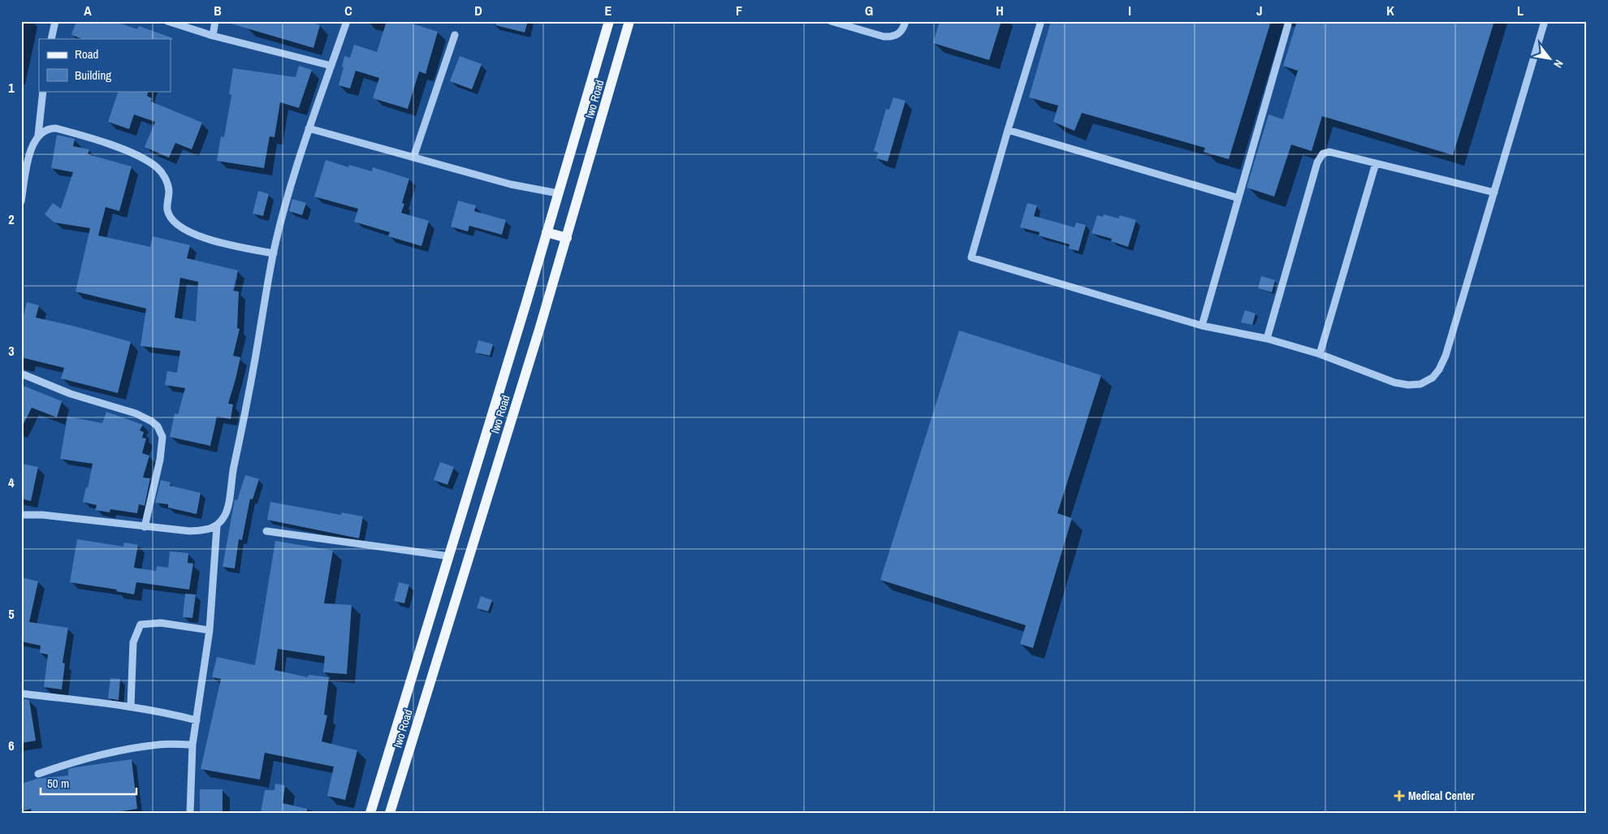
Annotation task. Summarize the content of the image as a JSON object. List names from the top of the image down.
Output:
{
  "streets": {
    "main road": ["Iwo Road"]
  },
  "places": {
    "health": ["Medical Center"]
  },
  "legend": ["Road", "Building"],
  "scale_bar": "50 m",
  "north": "bottom right",
  "grid": {
    "columns": [
      "A",
      "B",
      "C",
      "D",
      "E",
      "F",
      "G",
      "H",
      "I",
      "J",
      "K",
      "L"
    ],
    "rows": [
      "1",
      "2",
      "3",
      "4",
      "5",
      "6"
    ]
  }
}
